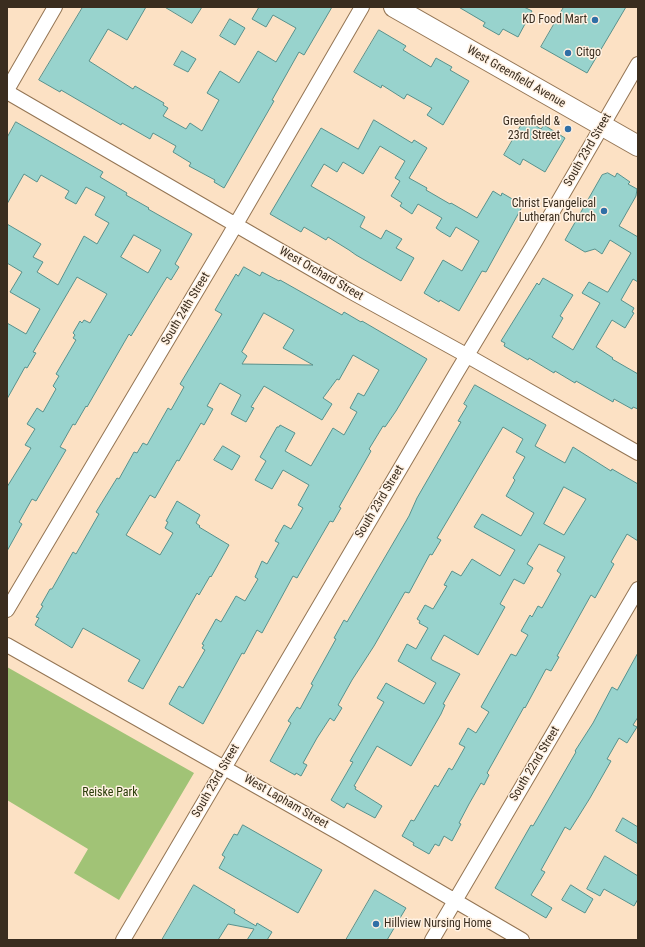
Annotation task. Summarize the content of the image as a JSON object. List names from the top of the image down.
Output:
{
  "streets": {
    "main road": ["West Greenfield Avenue"],
    "street": [
      "South 23rd Street",
      "West Orchard Street",
      "South 24th Street",
      "South 22nd Street",
      "West Lapham Street"
    ]
  },
  "crossings": [
    ["West Greenfield Avenue", "South 23rd Street"],
    ["South 23rd Street", "West Orchard Street"],
    ["South 23rd Street", "West Lapham Street"],
    ["West Orchard Street", "South 24th Street"],
    ["South 22nd Street", "West Lapham Street"]
  ],
  "parks": ["Reiske Park"],
  "places": [
    "KD Food Mart",
    "Citgo",
    "Greenfield & 23rd Street",
    "Christ Evangelical Lutheran Church",
    "Hillview Nursing Home"
  ]
}
